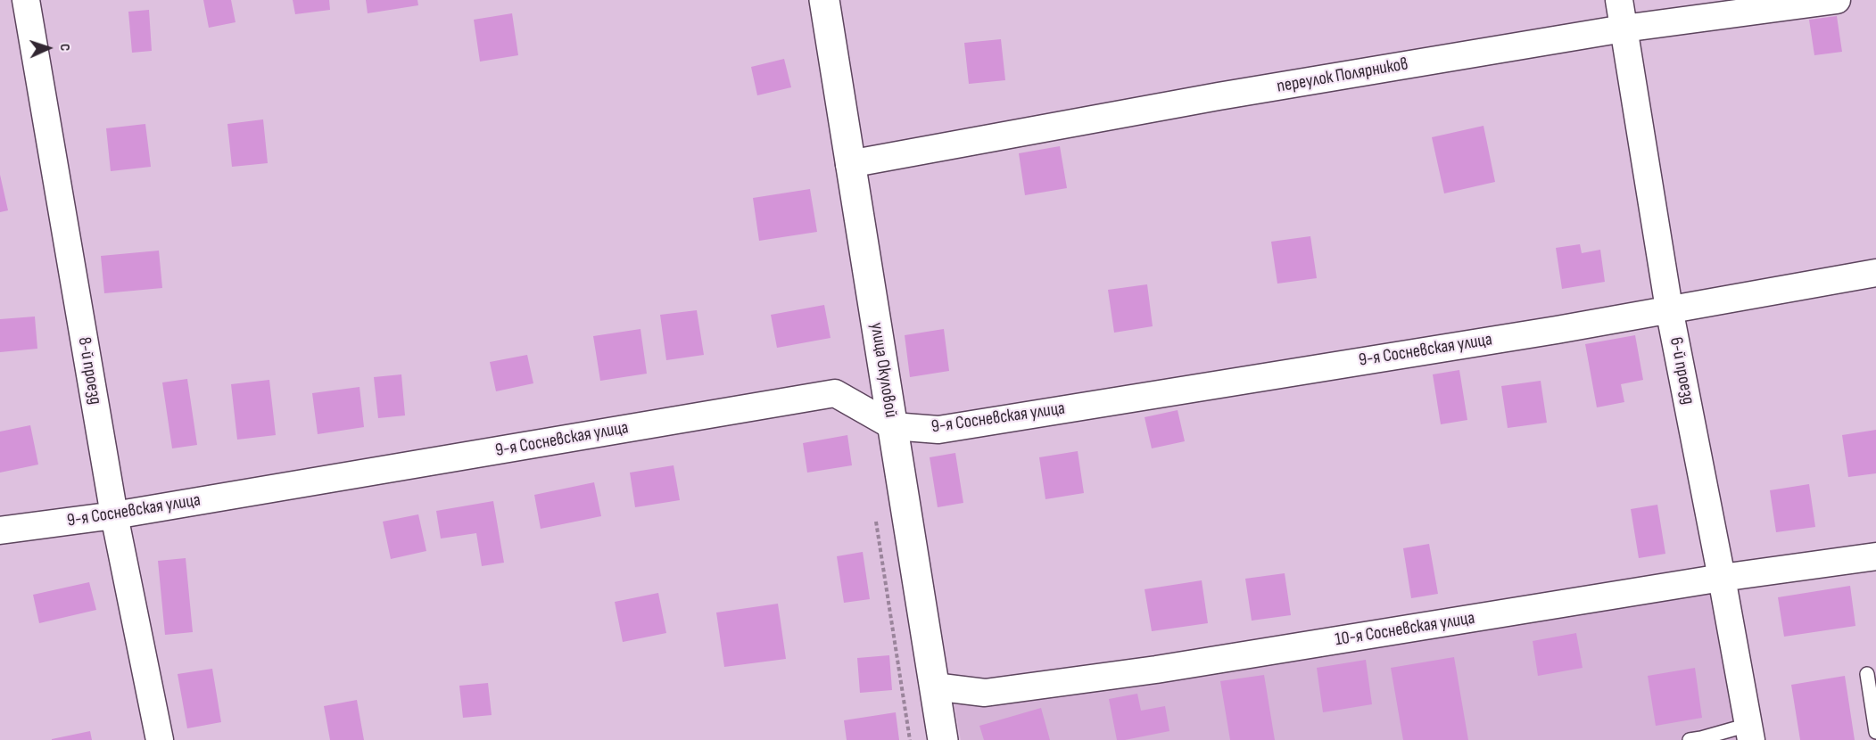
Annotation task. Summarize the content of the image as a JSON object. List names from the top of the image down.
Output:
{
  "streets": {
    "street": [
      "переулок Полярников",
      "9-я Сосневская улица",
      "улица Окуловой",
      "8-й проезд",
      "6-й проезд",
      "10-я Сосневская улица"
    ]
  },
  "crossings": [
    ["переулок Полярников", "улица Окуловой"],
    ["переулок Полярников", "6-й проезд"],
    ["9-я Сосневская улица", "улица Окуловой"],
    ["9-я Сосневская улица", "8-й проезд"],
    ["9-я Сосневская улица", "6-й проезд"],
    ["улица Окуловой", "10-я Сосневская улица"],
    ["6-й проезд", "10-я Сосневская улица"]
  ],
  "north": "right"
}
